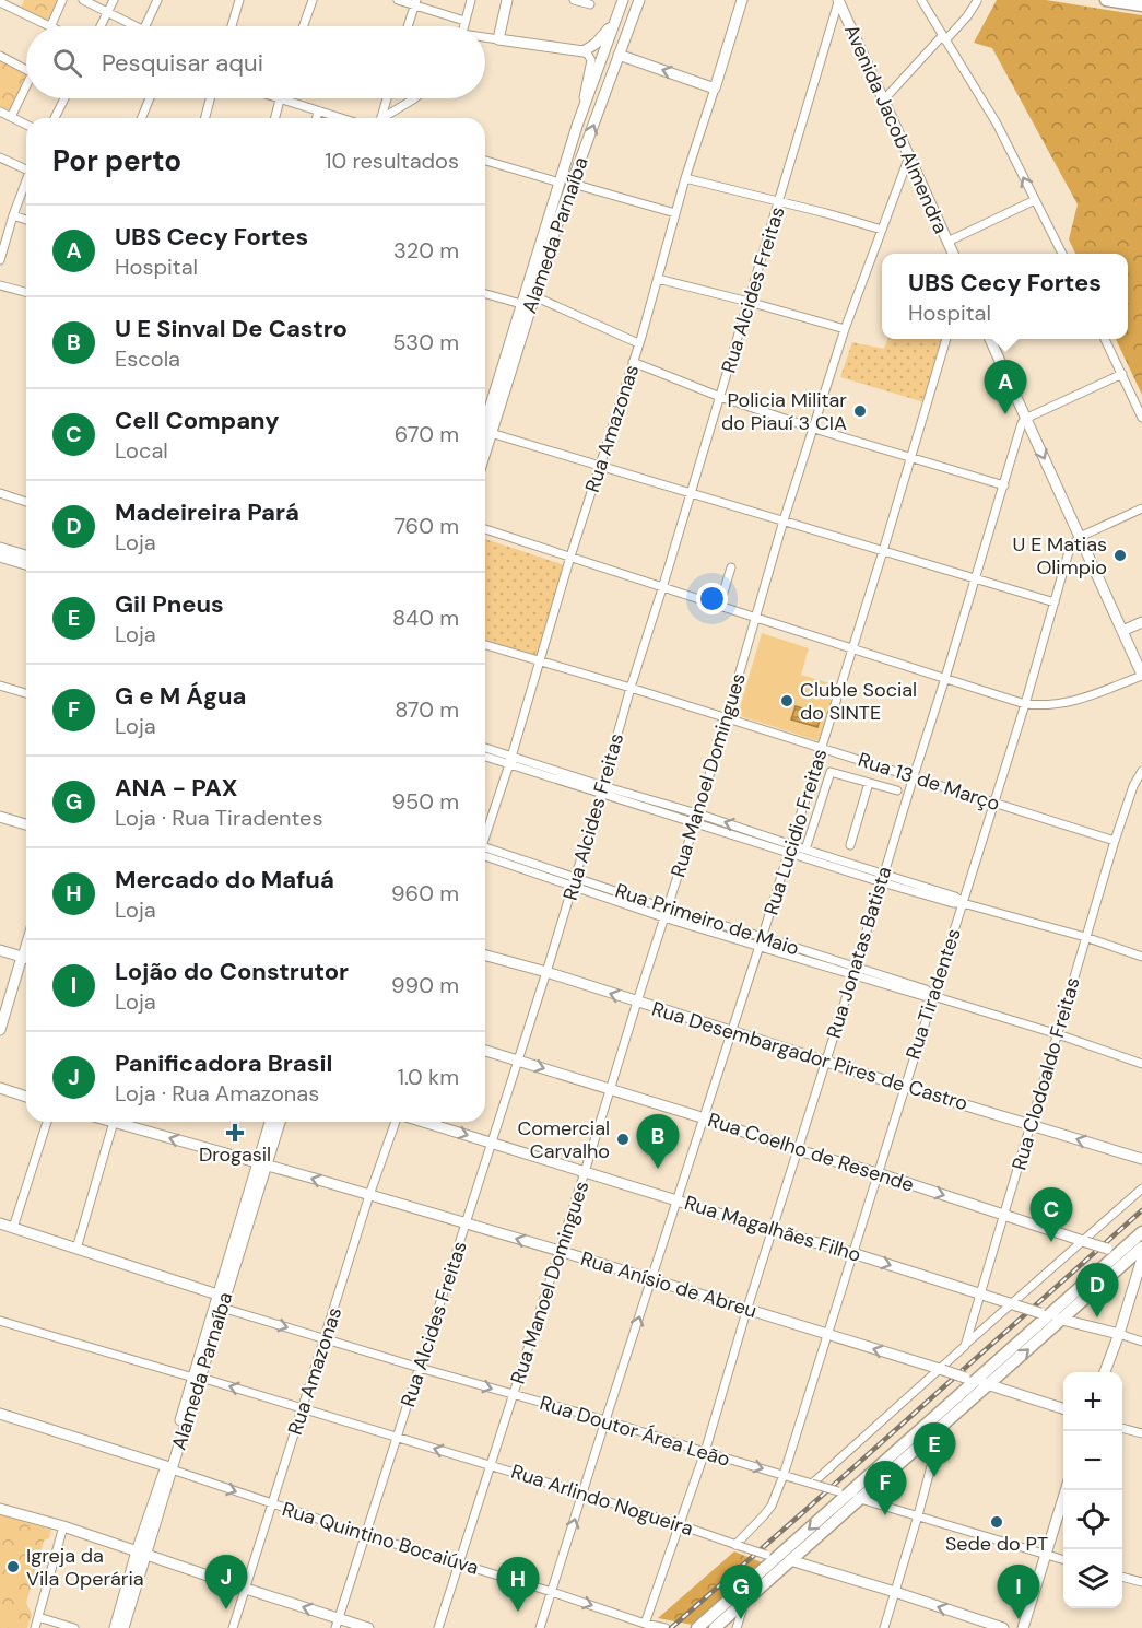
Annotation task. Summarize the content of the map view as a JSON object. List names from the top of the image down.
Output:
{
  "streets": {
    "main road": [
      "Avenida Jacob Almendra",
      "Alameda Parnaíba",
      "Rua Amazonas",
      "Rua Desembargador Pires de Castro",
      "Rua Coelho de Resende",
      "Rua Magalhães Filho",
      "Rua Anísio de Abreu",
      "Rua Arlindo Nogueira",
      "Rua Quintino Bocaiúva"
    ],
    "street": [
      "Rua Alcides Freitas",
      "Rua Manoel Domingues",
      "Rua 13 de Março",
      "Rua Lucidio Freitas",
      "Rua Primeiro de Maio",
      "Rua Jonatas Batista",
      "Rua Tiradentes",
      "Rua Clodoaldo Freitas",
      "Rua Doutor Área Leão"
    ]
  },
  "crossings": [
    ["Avenida Jacob Almendra", "Rua Alcides Freitas"],
    ["Avenida Jacob Almendra", "Rua Manoel Domingues"],
    ["Alameda Parnaíba", "Rua Anísio de Abreu"],
    ["Alameda Parnaíba", "Rua Doutor Área Leão"],
    ["Alameda Parnaíba", "Rua Arlindo Nogueira"],
    ["Alameda Parnaíba", "Rua Quintino Bocaiúva"],
    ["Rua Alcides Freitas", "Rua 13 de Março"],
    ["Rua Alcides Freitas", "Rua Primeiro de Maio"],
    ["Rua Alcides Freitas", "Rua Desembargador Pires de Castro"],
    ["Rua Alcides Freitas", "Rua Coelho de Resende"],
    ["Rua Alcides Freitas", "Rua Magalhães Filho"],
    ["Rua Alcides Freitas", "Rua Anísio de Abreu"],
    ["Rua Alcides Freitas", "Rua Doutor Área Leão"],
    ["Rua Alcides Freitas", "Rua Arlindo Nogueira"],
    ["Rua Alcides Freitas", "Rua Quintino Bocaiúva"],
    ["Rua Amazonas", "Rua 13 de Março"],
    ["Rua Amazonas", "Rua Anísio de Abreu"],
    ["Rua Amazonas", "Rua Doutor Área Leão"],
    ["Rua Amazonas", "Rua Arlindo Nogueira"],
    ["Rua Amazonas", "Rua Quintino Bocaiúva"],
    ["Rua Manoel Domingues", "Rua 13 de Março"],
    ["Rua Manoel Domingues", "Rua Primeiro de Maio"],
    ["Rua Manoel Domingues", "Rua Desembargador Pires de Castro"],
    ["Rua Manoel Domingues", "Rua Coelho de Resende"],
    ["Rua Manoel Domingues", "Rua Magalhães Filho"],
    ["Rua Manoel Domingues", "Rua Anísio de Abreu"],
    ["Rua Manoel Domingues", "Rua Doutor Área Leão"],
    ["Rua Manoel Domingues", "Rua Arlindo Nogueira"],
    ["Rua Manoel Domingues", "Rua Quintino Bocaiúva"],
    ["Rua 13 de Março", "Rua Lucidio Freitas"],
    ["Rua 13 de Março", "Rua Jonatas Batista"],
    ["Rua 13 de Março", "Rua Tiradentes"],
    ["Rua 13 de Março", "Rua Clodoaldo Freitas"],
    ["Rua Lucidio Freitas", "Rua Primeiro de Maio"],
    ["Rua Lucidio Freitas", "Rua Desembargador Pires de Castro"],
    ["Rua Lucidio Freitas", "Rua Coelho de Resende"],
    ["Rua Lucidio Freitas", "Rua Magalhães Filho"],
    ["Rua Lucidio Freitas", "Rua Anísio de Abreu"],
    ["Rua Lucidio Freitas", "Rua Doutor Área Leão"],
    ["Rua Lucidio Freitas", "Rua Arlindo Nogueira"],
    ["Rua Lucidio Freitas", "Rua Quintino Bocaiúva"],
    ["Rua Primeiro de Maio", "Rua Jonatas Batista"],
    ["Rua Primeiro de Maio", "Rua Tiradentes"],
    ["Rua Primeiro de Maio", "Rua Clodoaldo Freitas"],
    ["Rua Jonatas Batista", "Rua Desembargador Pires de Castro"],
    ["Rua Jonatas Batista", "Rua Coelho de Resende"],
    ["Rua Jonatas Batista", "Rua Magalhães Filho"],
    ["Rua Jonatas Batista", "Rua Anísio de Abreu"],
    ["Rua Jonatas Batista", "Rua Doutor Área Leão"],
    ["Rua Jonatas Batista", "Rua Arlindo Nogueira"],
    ["Rua Jonatas Batista", "Rua Quintino Bocaiúva"],
    ["Rua Tiradentes", "Rua Desembargador Pires de Castro"],
    ["Rua Tiradentes", "Rua Coelho de Resende"],
    ["Rua Tiradentes", "Rua Magalhães Filho"],
    ["Rua Tiradentes", "Rua Anísio de Abreu"],
    ["Rua Tiradentes", "Rua Doutor Área Leão"],
    ["Rua Tiradentes", "Rua Arlindo Nogueira"],
    ["Rua Desembargador Pires de Castro", "Rua Clodoaldo Freitas"],
    ["Rua Clodoaldo Freitas", "Rua Coelho de Resende"],
    ["Rua Clodoaldo Freitas", "Rua Magalhães Filho"]
  ],
  "one_way": ["Rua Anísio de Abreu"],
  "places": {
    "other": [
      "Policia Militar do Piauí 3 CIA",
      "U E Matias Olimpio",
      "Cluble Social do SINTE",
      "Comercial Carvalho",
      "Sede do PT",
      "Igreja da Vila Operária"
    ],
    "health": ["Drogasil"]
  },
  "page": {
    "search": "Pesquisar aqui",
    "heading": ["Por perto", "10 resultados"],
    "list": [
      {
        "mark": "A",
        "name": "UBS Cecy Fortes",
        "note": "Hospital",
        "value": "320 m"
      },
      {
        "mark": "B",
        "name": "U E Sinval De Castro",
        "note": "Escola",
        "value": "530 m"
      },
      {
        "mark": "C",
        "name": "Cell Company",
        "note": "Local",
        "value": "670 m"
      },
      {
        "mark": "D",
        "name": "Madeireira Pará",
        "note": "Loja",
        "value": "760 m"
      },
      {
        "mark": "E",
        "name": "Gil Pneus",
        "note": "Loja",
        "value": "840 m"
      },
      {
        "mark": "F",
        "name": "G e M Água",
        "note": "Loja",
        "value": "870 m"
      },
      {
        "mark": "G",
        "name": "ANA - PAX",
        "note": "Loja · Rua Tiradentes",
        "value": "950 m"
      },
      {
        "mark": "H",
        "name": "Mercado do Mafuá",
        "note": "Loja",
        "value": "960 m"
      },
      {
        "mark": "I",
        "name": "Lojão do Construtor",
        "note": "Loja",
        "value": "990 m"
      },
      {
        "mark": "J",
        "name": "Panificadora Brasil",
        "note": "Loja · Rua Amazonas",
        "value": "1.0 km"
      }
    ],
    "popup": ["UBS Cecy Fortes", "Hospital"],
    "pins": [
      "A",
      "B",
      "C",
      "D",
      "E",
      "F",
      "J",
      "H",
      "G",
      "I"
    ],
    "map_buttons": ["+", "−"]
  }
}
